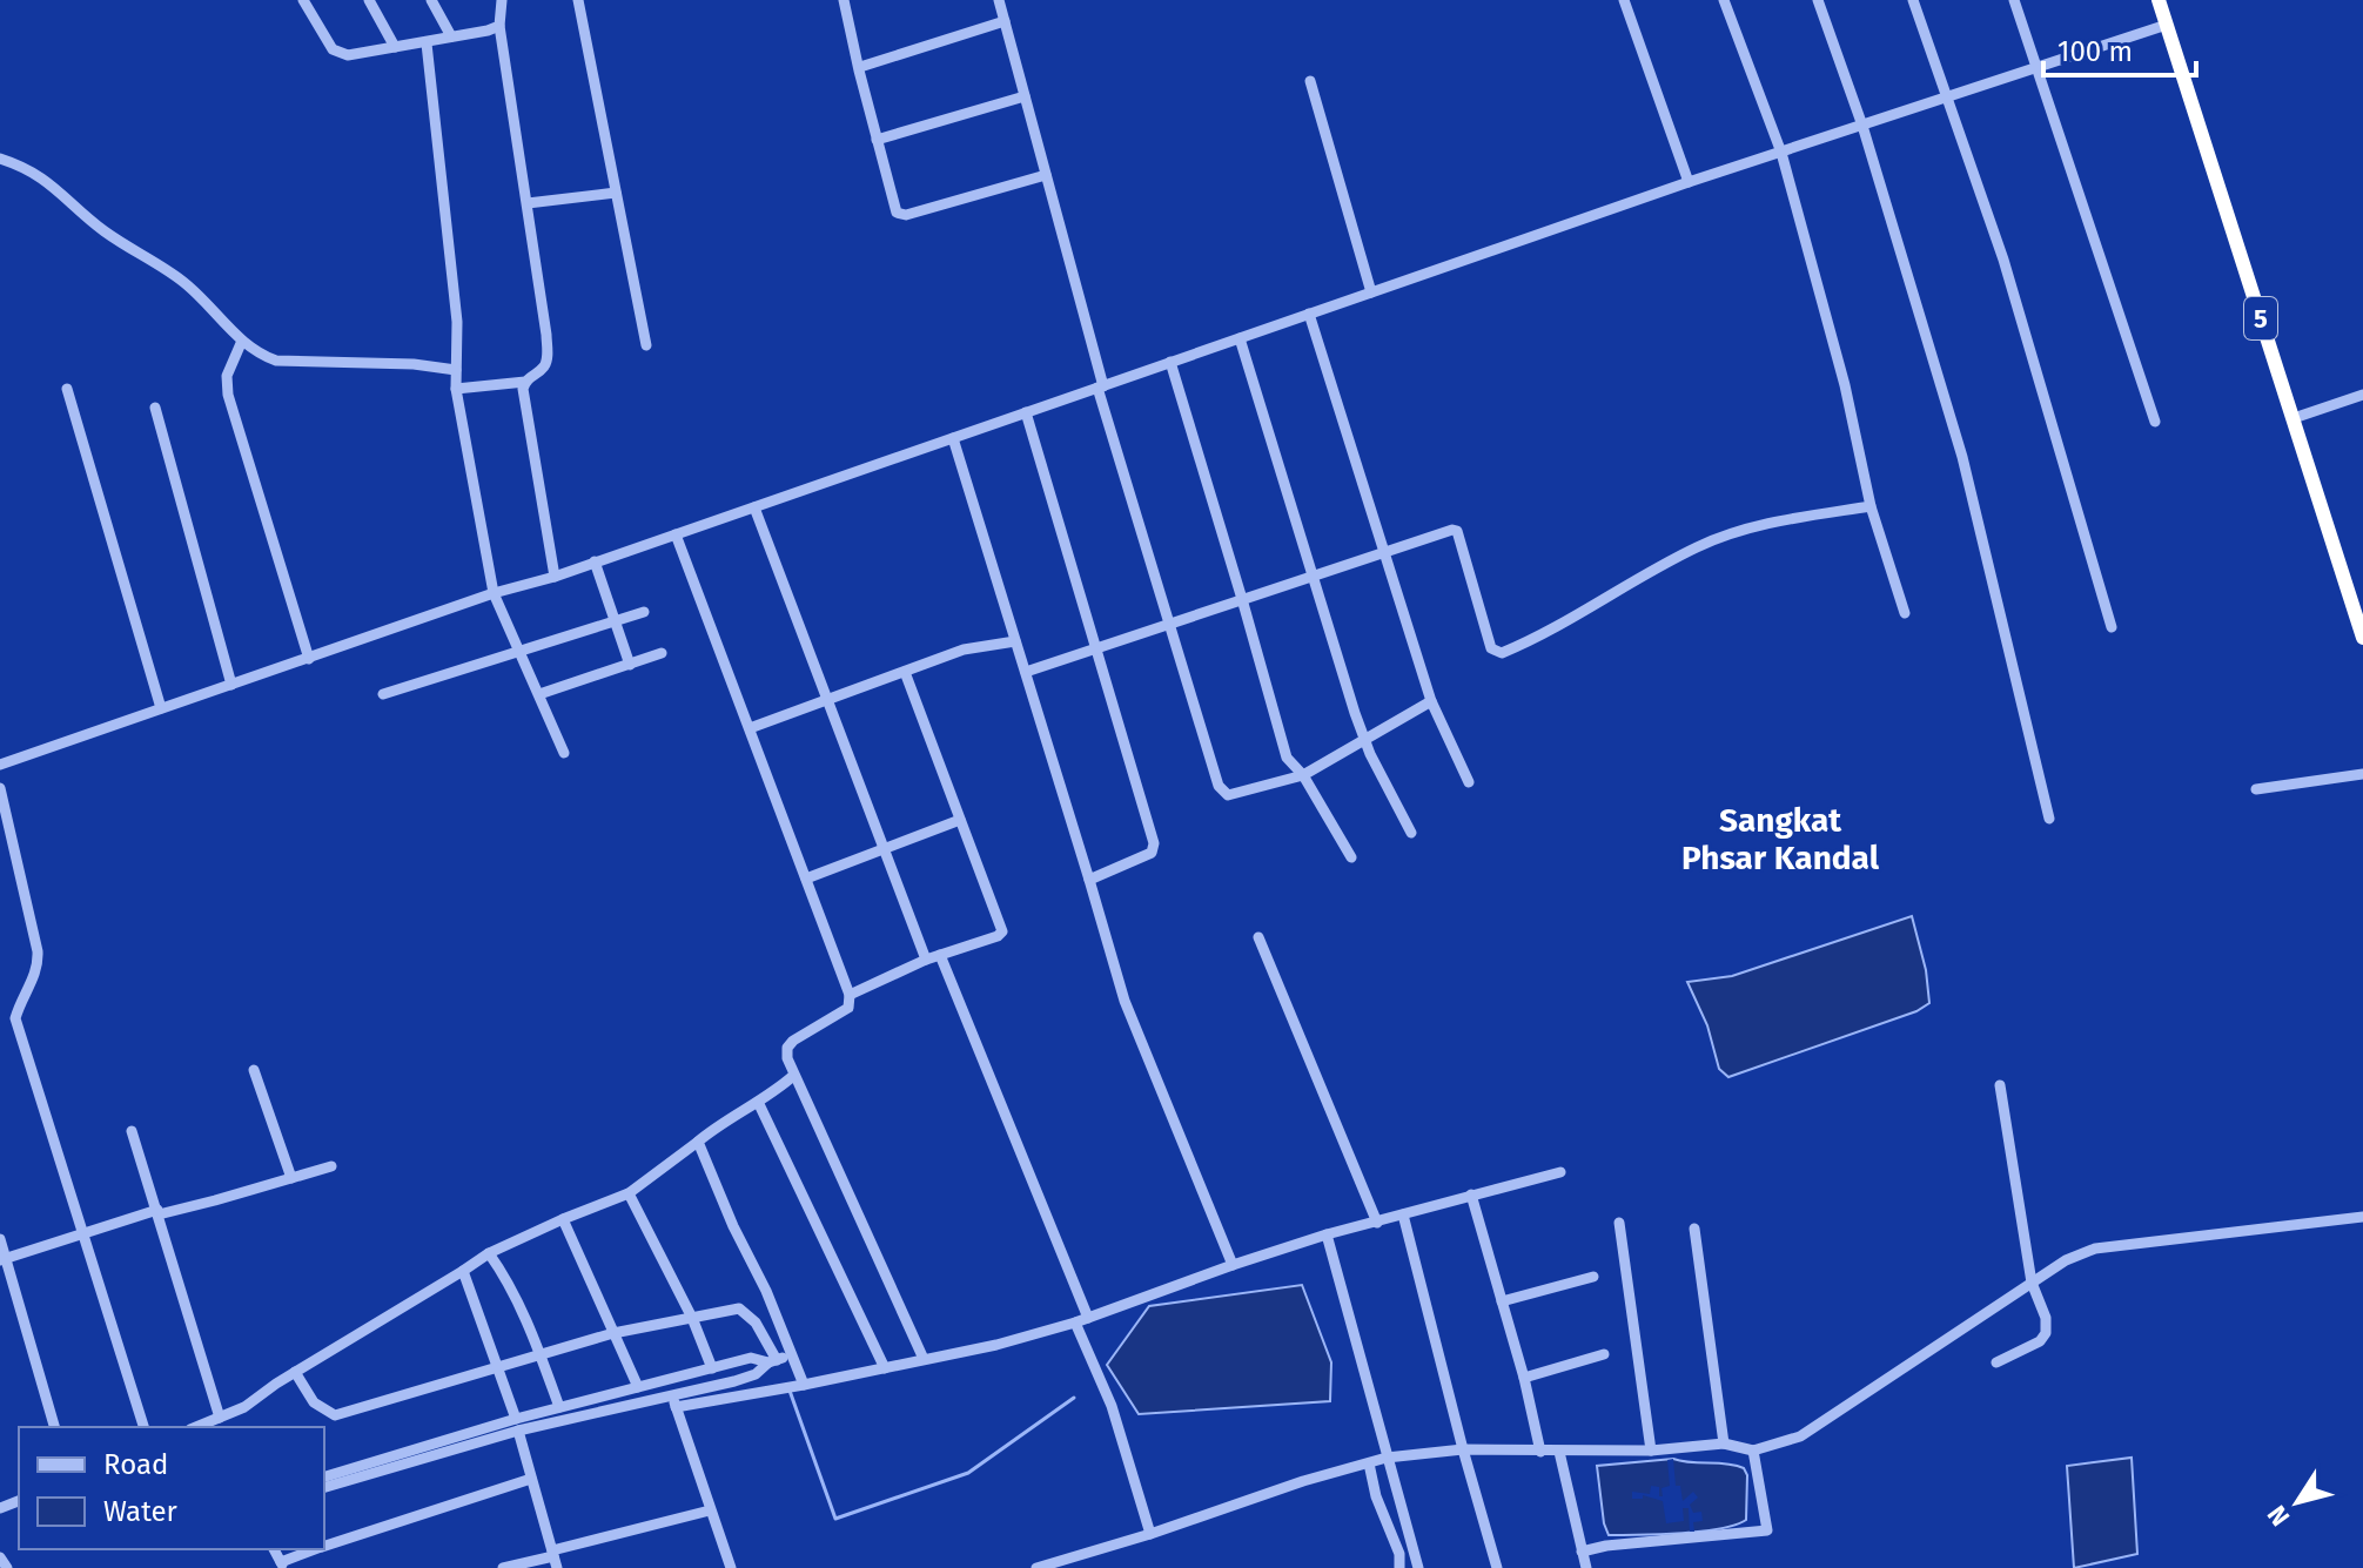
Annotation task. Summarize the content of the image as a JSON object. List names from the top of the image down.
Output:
{
  "streets": {
    "highway": ["5"]
  },
  "districts": ["Sangkat Phsar Kandal"],
  "legend": ["Road", "Water"],
  "scale_bar": "100 m",
  "north": "bottom left"
}
